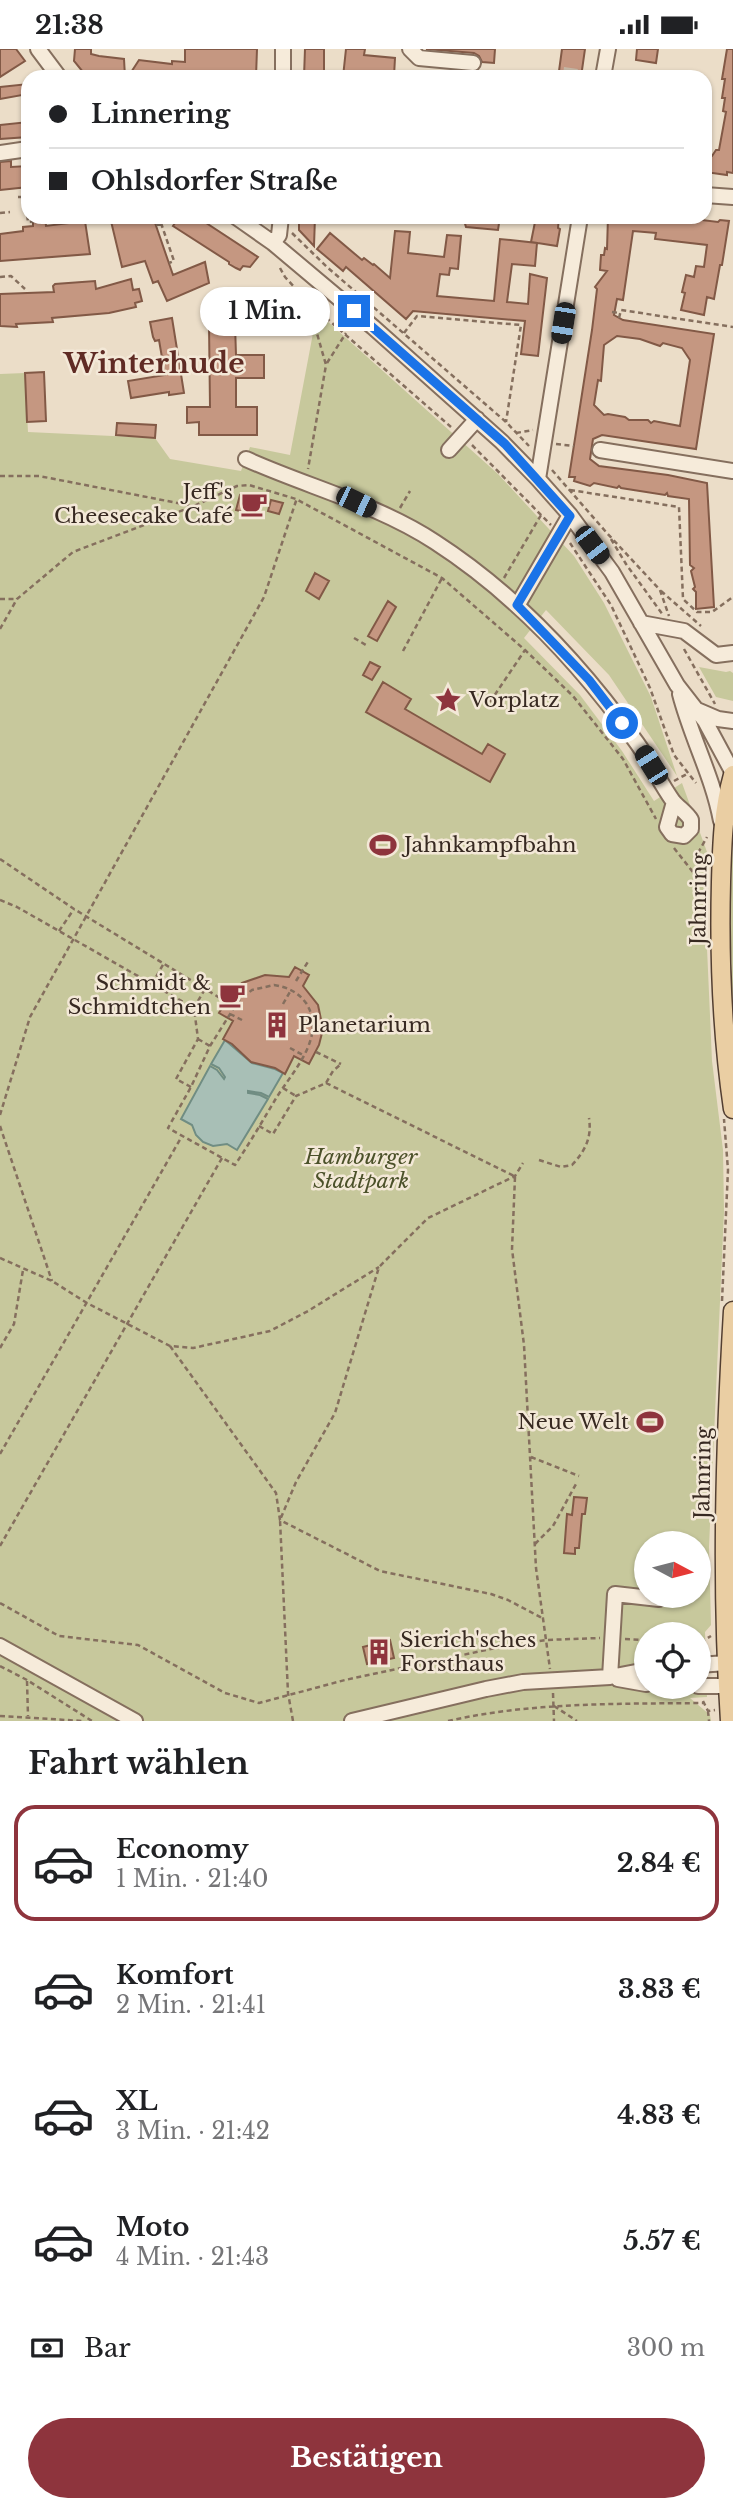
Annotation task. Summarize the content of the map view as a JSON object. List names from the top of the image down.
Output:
{
  "streets": {
    "main road": ["Jahnring"]
  },
  "districts": ["Winterhude"],
  "parks": ["Hamburger Stadtpark"],
  "places": {
    "cafe": ["Jeff's Cheesecake Café", "Schmidt & Schmidtchen"],
    "place": ["Vorplatz"],
    "sports": ["Jahnkampfbahn", "Neue Welt"],
    "building": ["Planetarium", "Sierich'sches Forsthaus"]
  },
  "north": "right",
  "page": {
    "status": "21:38",
    "banner": ["Linnering", "Ohlsdorfer Straße"],
    "bubble": "1 Min.",
    "heading": "Fahrt wählen",
    "list": [
      {
        "name": "Economy",
        "note": "1 Min. · 21:40",
        "value": "2.84 €"
      },
      {
        "name": "Komfort",
        "note": "2 Min. · 21:41",
        "value": "3.83 €"
      },
      {
        "name": "XL",
        "note": "3 Min. · 21:42",
        "value": "4.83 €"
      },
      {
        "name": "Moto",
        "note": "4 Min. · 21:43",
        "value": "5.57 €"
      }
    ],
    "pay": ["Bar", "300 m"],
    "buttons": "Bestätigen"
  }
}
